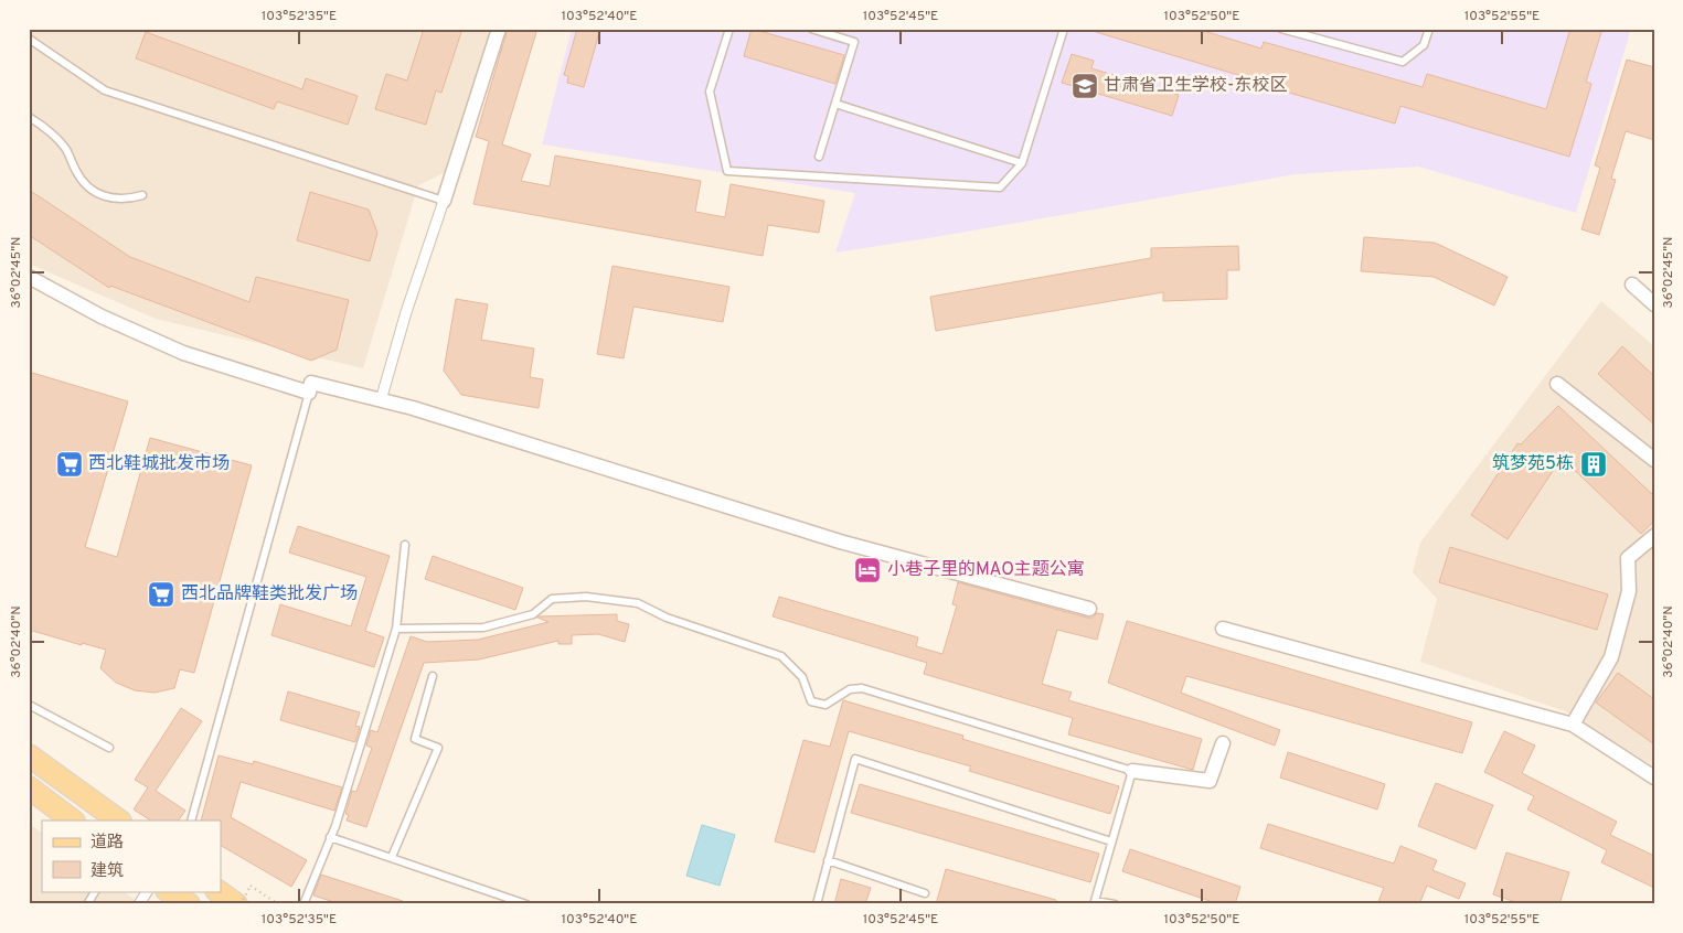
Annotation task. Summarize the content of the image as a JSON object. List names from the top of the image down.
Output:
{
  "places": {
    "school or university": ["甘肃省卫生学校-东校区"],
    "supermarket": ["西北鞋城批发市场", "西北品牌鞋类批发广场"],
    "building": ["筑梦苑5栋"],
    "hotel": ["小巷子里的MAO主题公寓"]
  },
  "legend": ["道路", "建筑"],
  "coordinates": [
    "103°52'35\"E",
    "103°52'40\"E",
    "103°52'45\"E",
    "103°52'50\"E",
    "103°52'55\"E",
    "36°02'45\"N",
    "36°02'40\"N"
  ]
}
